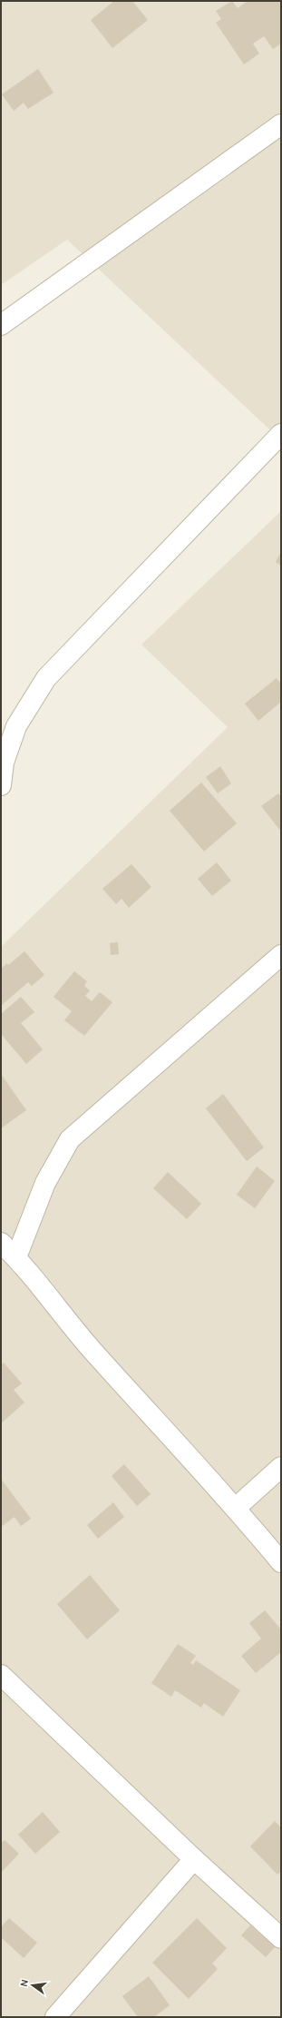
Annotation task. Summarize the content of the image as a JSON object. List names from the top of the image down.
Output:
{
  "north": "left"
}
